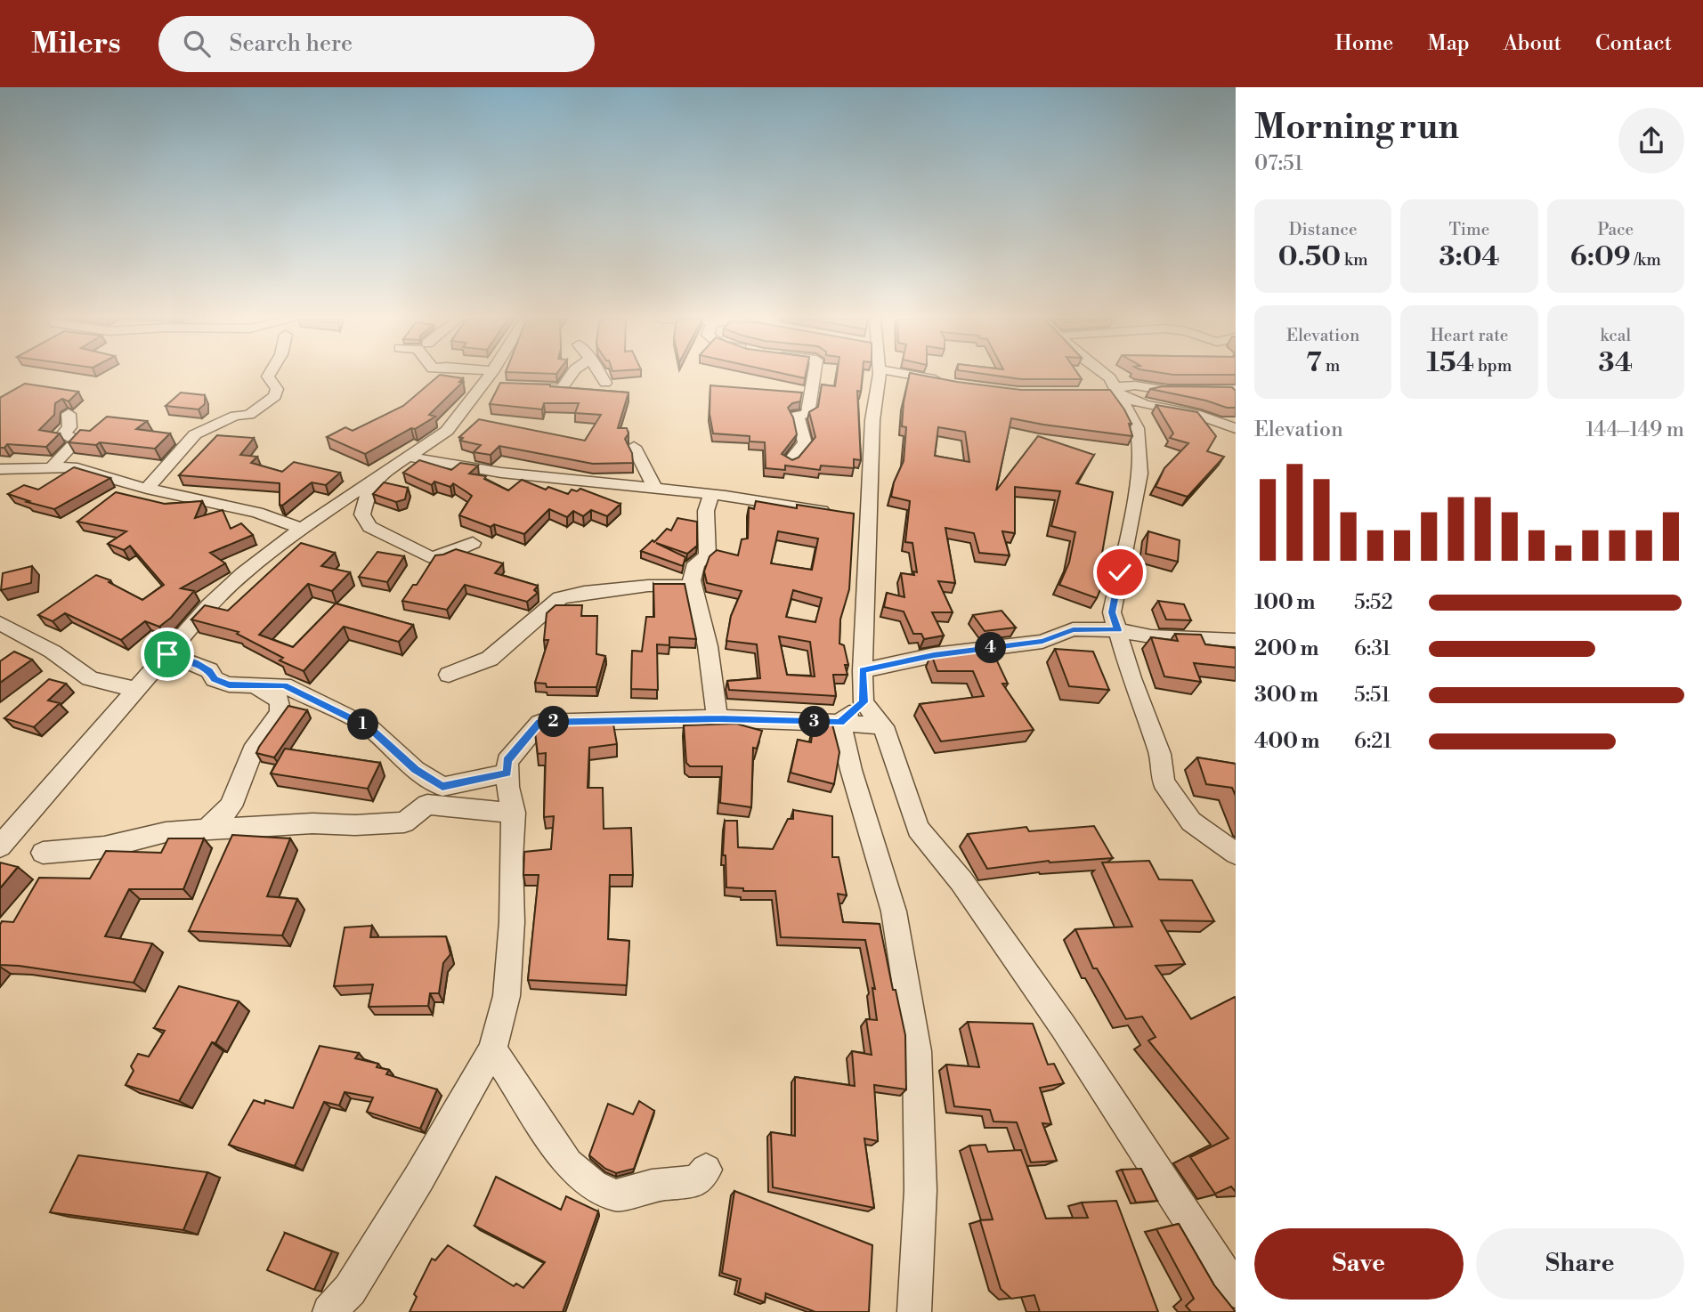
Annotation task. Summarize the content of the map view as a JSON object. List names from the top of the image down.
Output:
{
  "page": {
    "header": "Milers",
    "search": "Search here",
    "nav": [
      "Home",
      "Map",
      "About",
      "Contact"
    ],
    "heading": ["Morning run", "07:51"],
    "stats": [
      ["Distance", "0.50 km"],
      ["Time", "3:04"],
      ["Pace", "6:09 /km"],
      ["Elevation", "7 m"],
      ["Heart rate", "154 bpm"],
      ["kcal", "34"]
    ],
    "chart": ["Elevation", "144–149 m"],
    "list": [
      {
        "name": "100 m",
        "note": "5:52"
      },
      {
        "name": "200 m",
        "note": "6:31"
      },
      {
        "name": "300 m",
        "note": "5:51"
      },
      {
        "name": "400 m",
        "note": "6:21"
      }
    ],
    "pins": [
      "4",
      "2",
      "3",
      "1"
    ],
    "buttons": ["Save", "Share"]
  }
}
